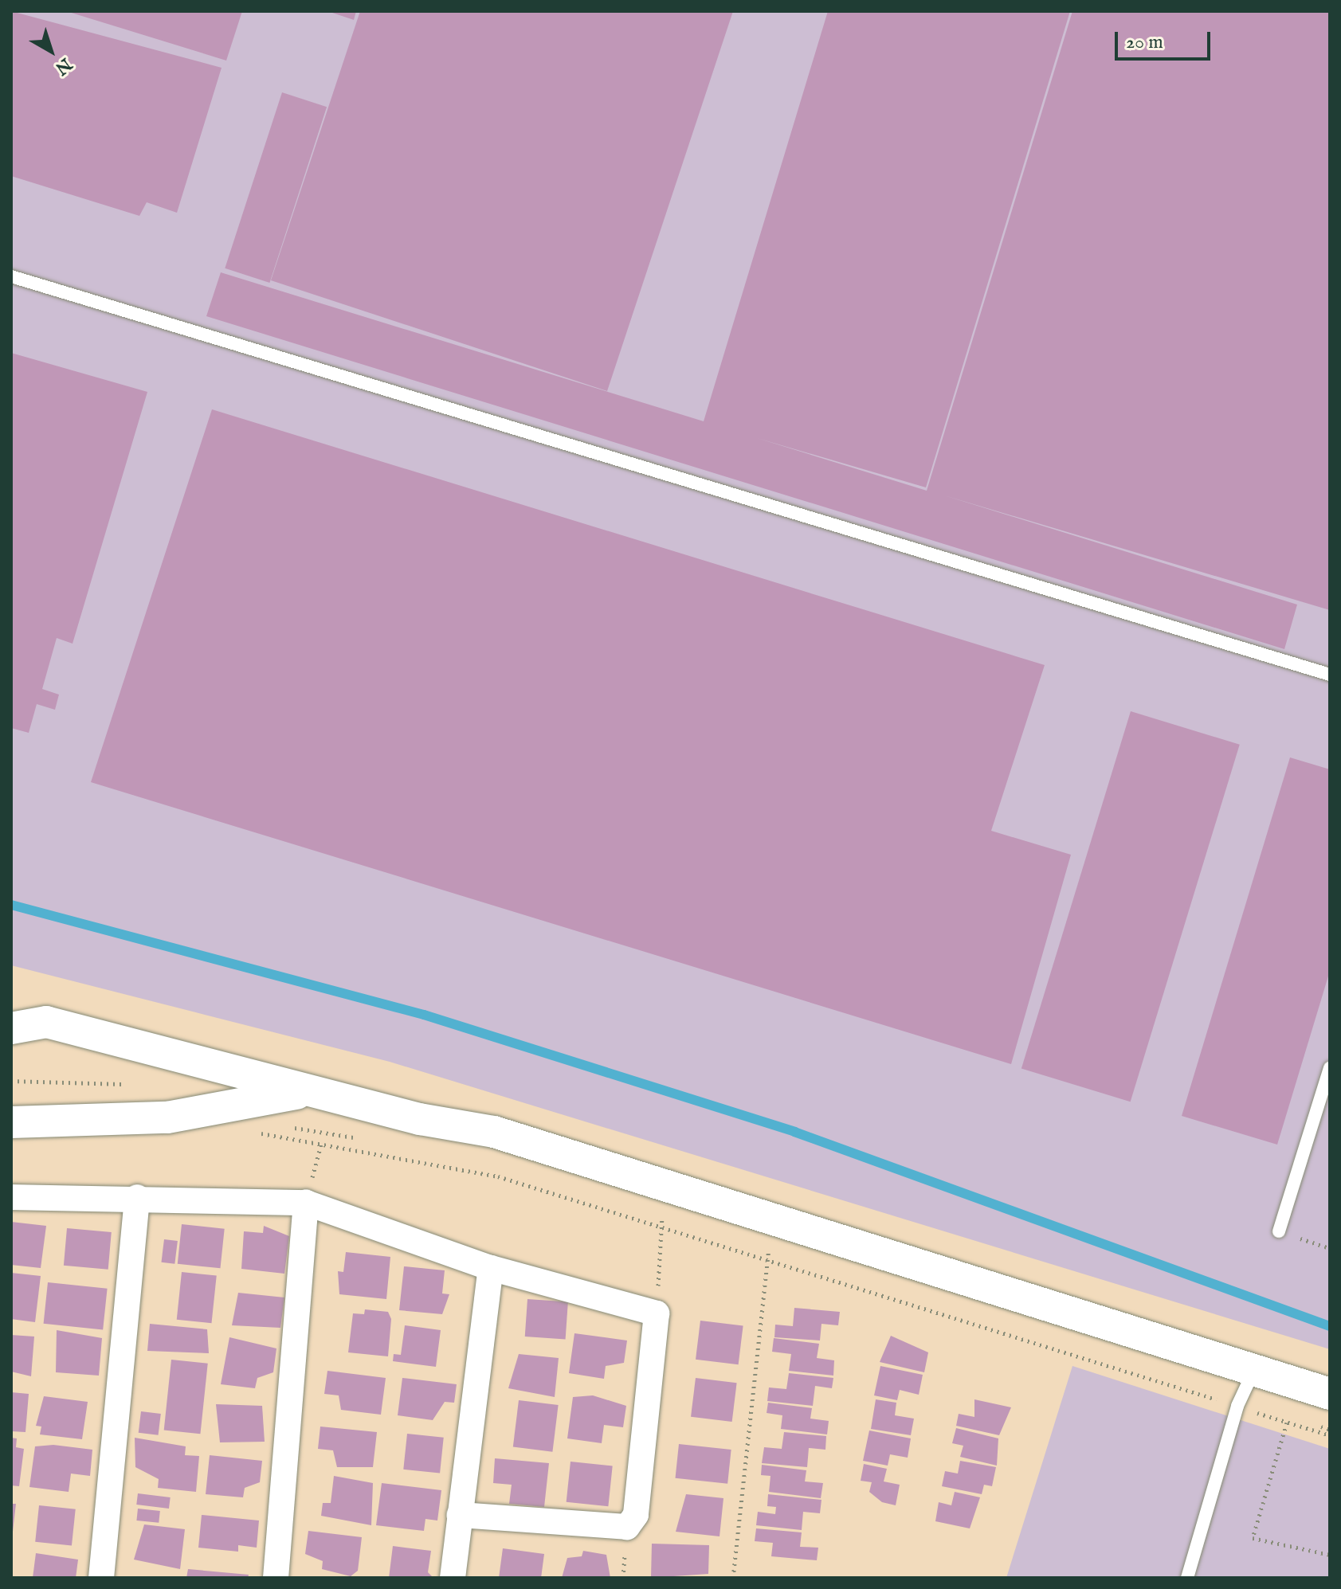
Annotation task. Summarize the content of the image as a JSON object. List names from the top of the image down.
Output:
{
  "scale_bar": "20 m",
  "north": "bottom right"
}
